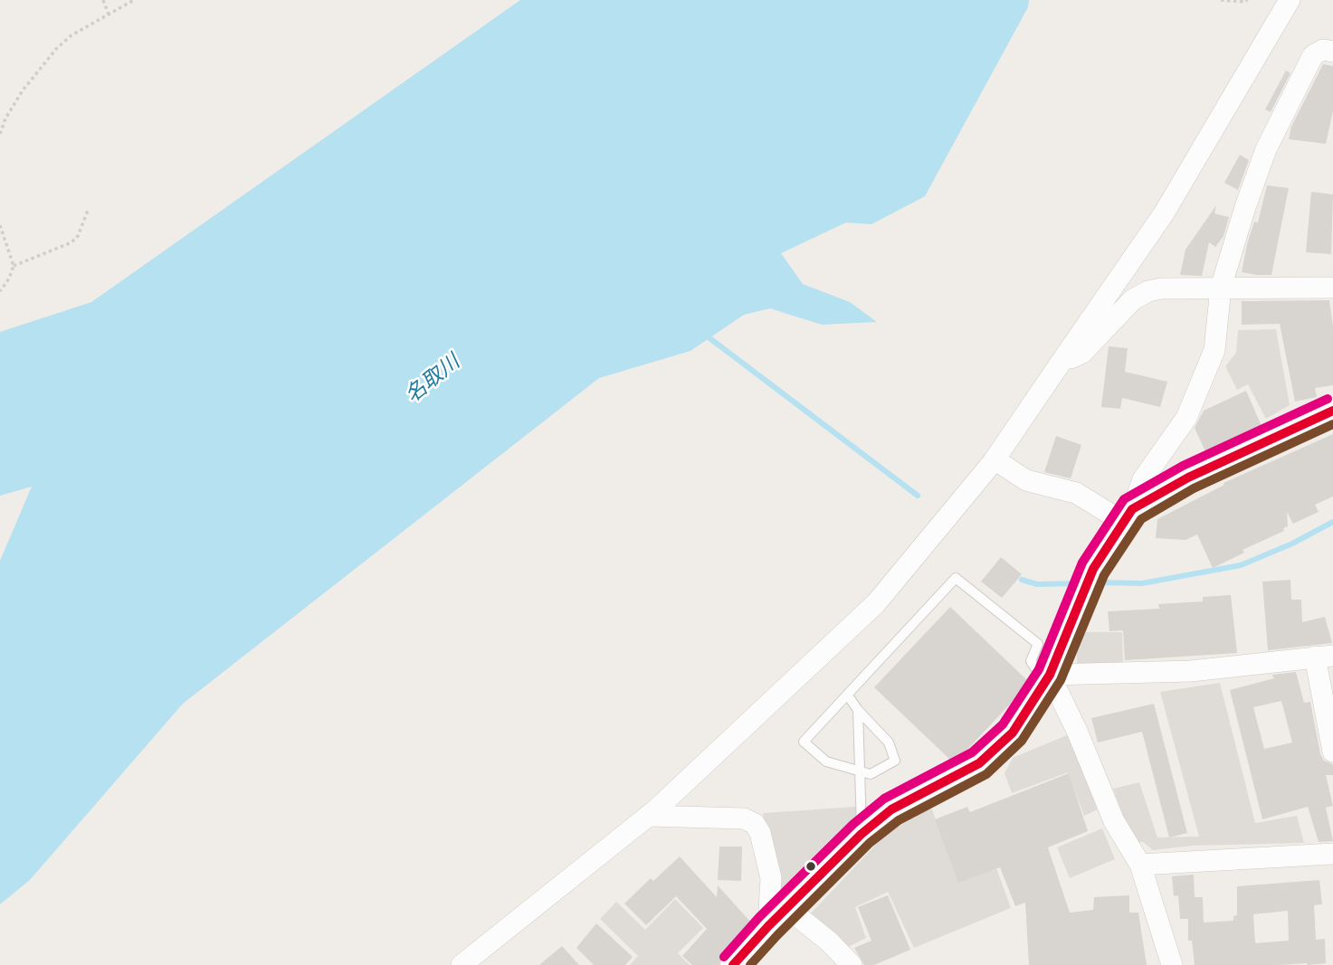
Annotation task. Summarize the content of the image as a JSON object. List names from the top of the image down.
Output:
{
  "water": ["名取川"]
}
